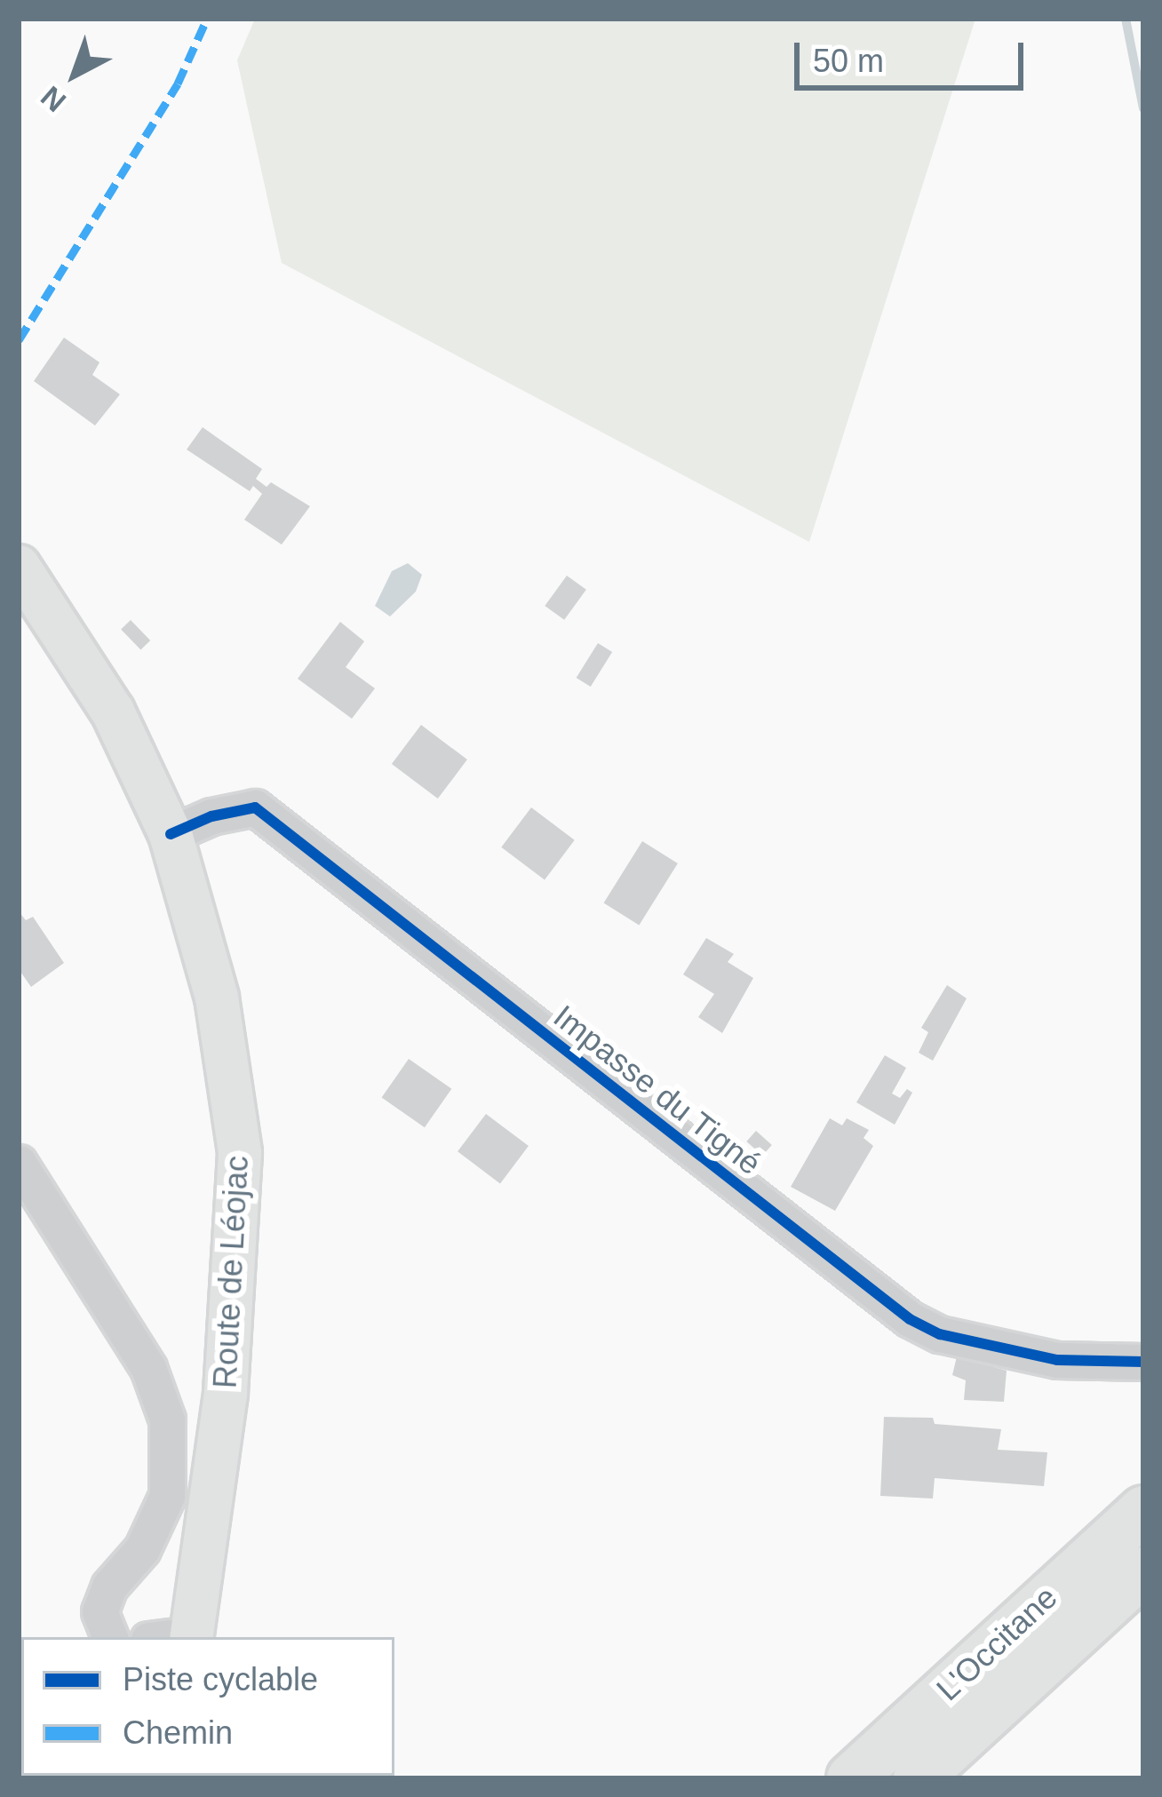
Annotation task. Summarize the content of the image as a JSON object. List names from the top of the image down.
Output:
{
  "streets": {
    "highway": ["L'Occitane"],
    "main road": ["Route de Léojac"],
    "street": ["Impasse du Tigné"]
  },
  "crossings": [
    ["Impasse du Tigné", "Route de Léojac"]
  ],
  "legend": ["Piste cyclable", "Chemin"],
  "scale_bar": "50 m",
  "north": "bottom left"
}
